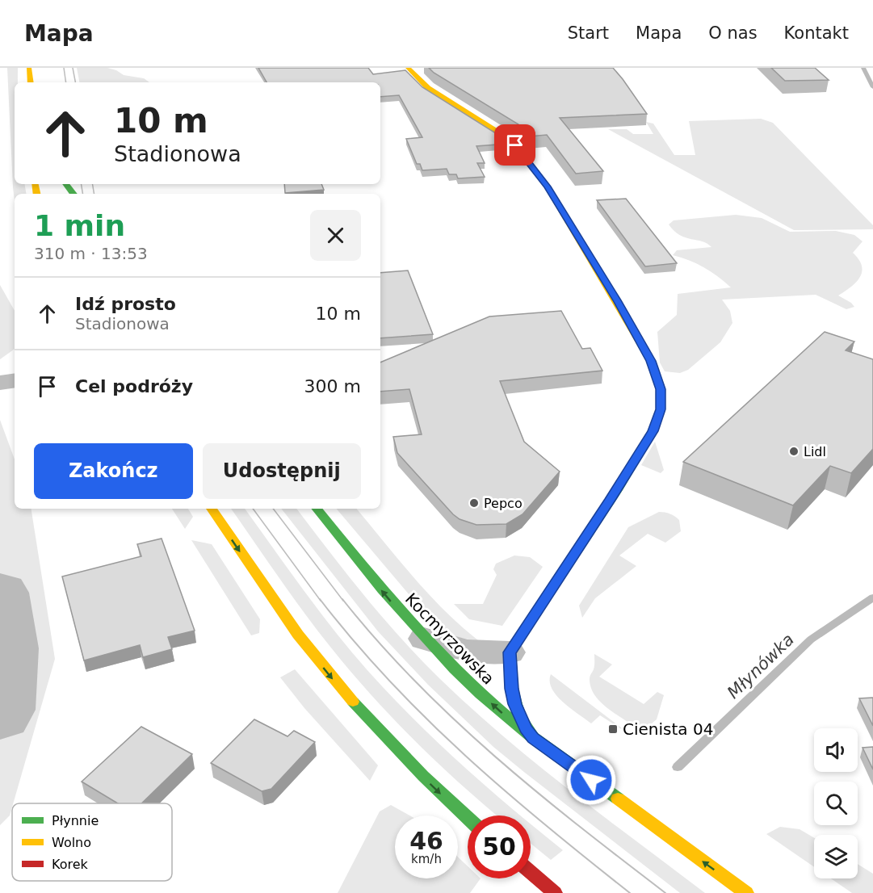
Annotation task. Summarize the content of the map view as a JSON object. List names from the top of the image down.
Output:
{
  "streets": {
    "street": ["Kocmyrzowska"]
  },
  "water": ["Młynówka"],
  "places": {
    "other": ["Lidl", "Pepco"],
    "transit": ["Cienista 04"]
  },
  "legend": ["Płynnie", "Wolno", "Korek"],
  "page": {
    "header": "Mapa",
    "nav": [
      "Start",
      "Mapa",
      "O nas",
      "Kontakt"
    ],
    "turn": ["10 m", "Stadionowa"],
    "heading": ["1 min", "310 m · 13:53"],
    "list": [
      {
        "name": "Idź prosto",
        "note": "Stadionowa",
        "value": "10 m"
      },
      {
        "name": "Cel podróży",
        "value": "300 m"
      }
    ],
    "buttons": ["Zakończ", "Udostępnij"],
    "speed": "46 km/h",
    "limit": "50"
  }
}
